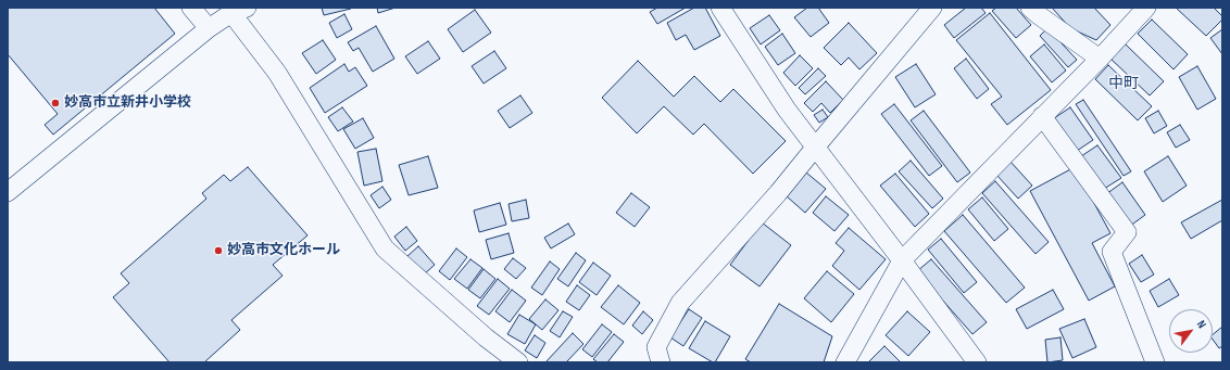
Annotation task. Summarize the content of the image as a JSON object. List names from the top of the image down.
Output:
{
  "districts": ["中町"],
  "places": ["妙高市立新井小学校", "妙高市文化ホール"],
  "north": "top right"
}
